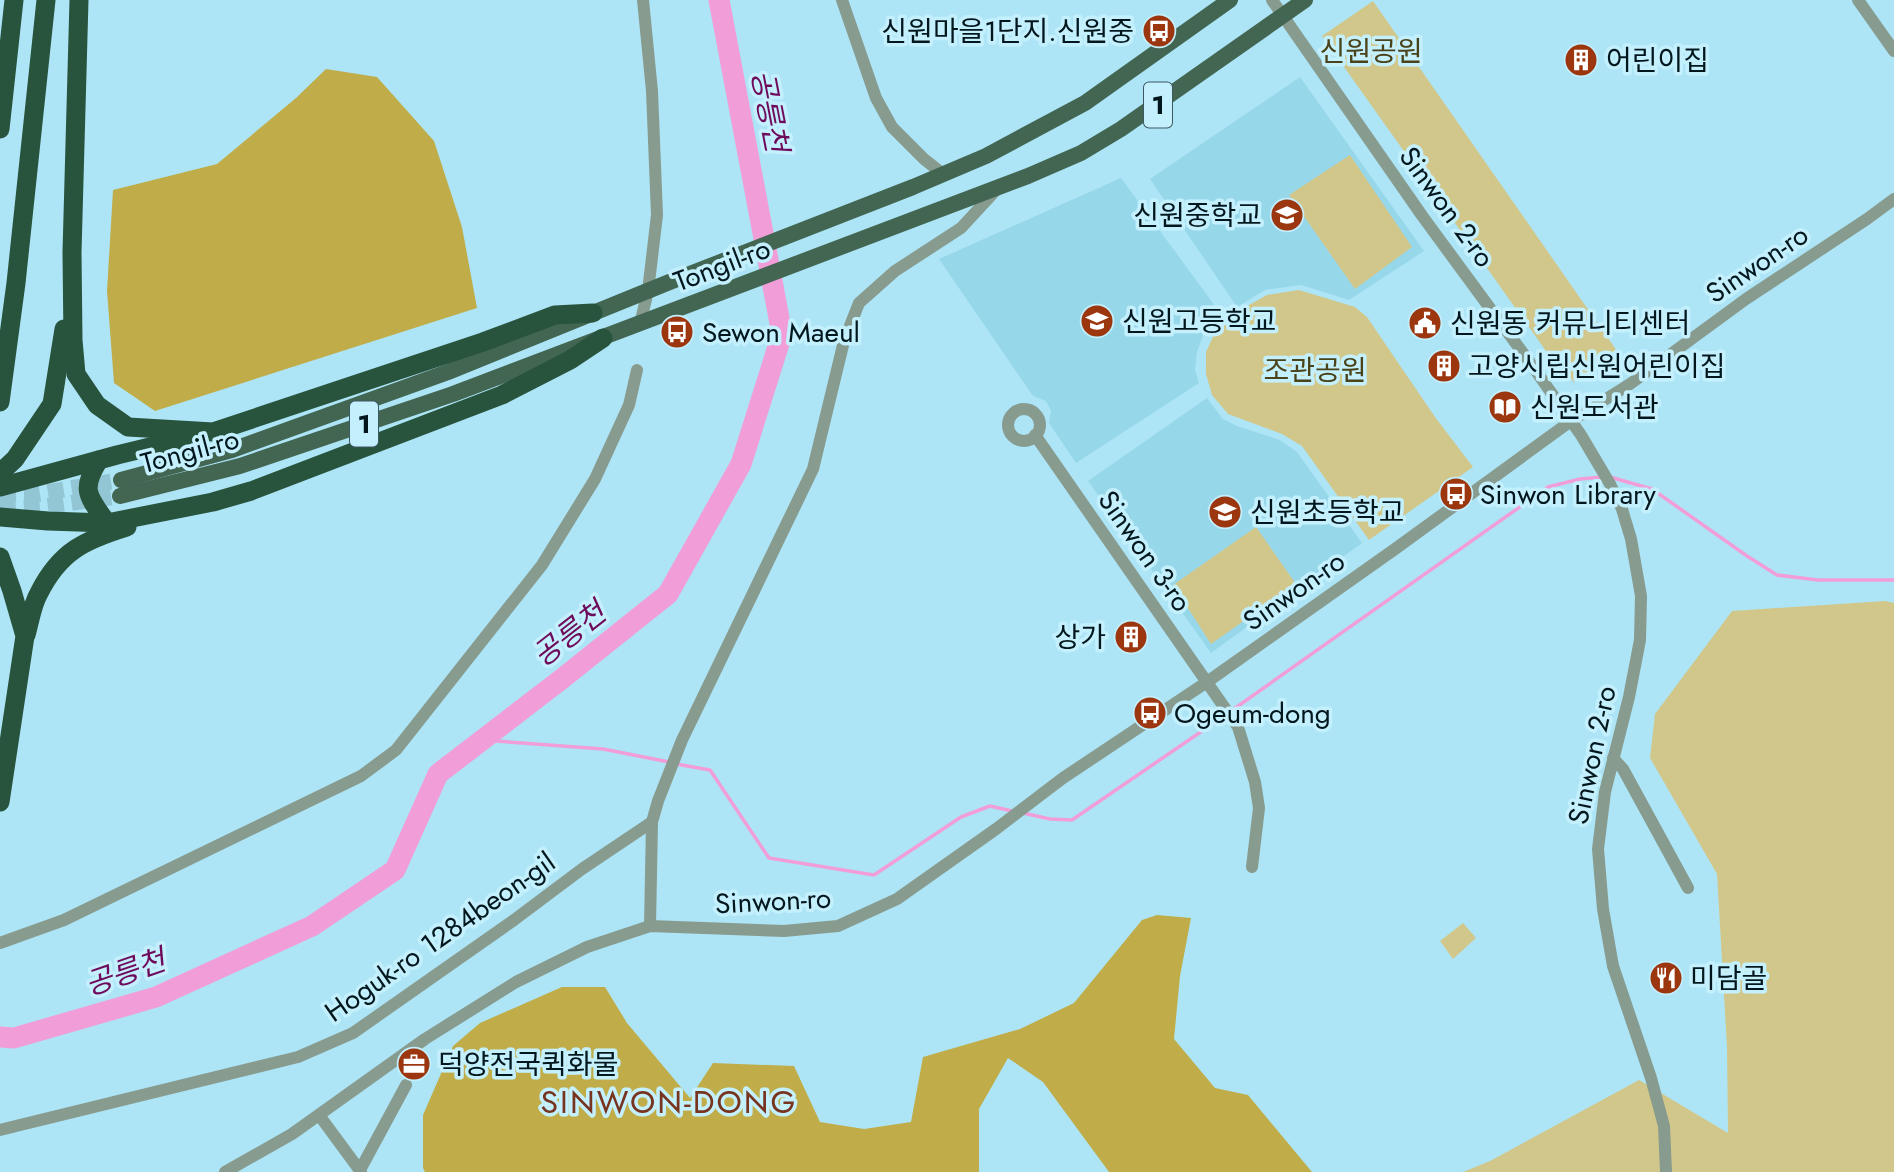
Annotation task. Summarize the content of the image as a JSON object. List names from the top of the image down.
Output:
{
  "streets": {
    "main road": ["1", "Tongil-ro"],
    "street": [
      "Sinwon 2-ro",
      "Sinwon-ro",
      "Sinwon 3-ro",
      "Hoguk-ro 1284beon-gil"
    ]
  },
  "crossings": [
    ["Sinwon 2-ro", "Sinwon-ro"],
    ["Sinwon 2-ro", "Tongil-ro"],
    ["Sinwon-ro", "Sinwon 3-ro"]
  ],
  "districts": ["SINWON-DONG"],
  "water": ["공릉천"],
  "parks": ["신원공원", "조관공원"],
  "places": {
    "bus stop": [
      "신원마을1단지.신원중",
      "Sewon Maeul",
      "Sinwon Library",
      "Ogeum-dong"
    ],
    "building": ["어린이집", "고양시립신원어린이집", "상가"],
    "school or university": ["신원중학교", "신원고등학교", "신원초등학교"],
    "public building": ["신원동 커뮤니티센터"],
    "library": ["신원도서관"],
    "restaurant": ["미담골"],
    "office": ["덕양전국퀵화물"]
  }
}
